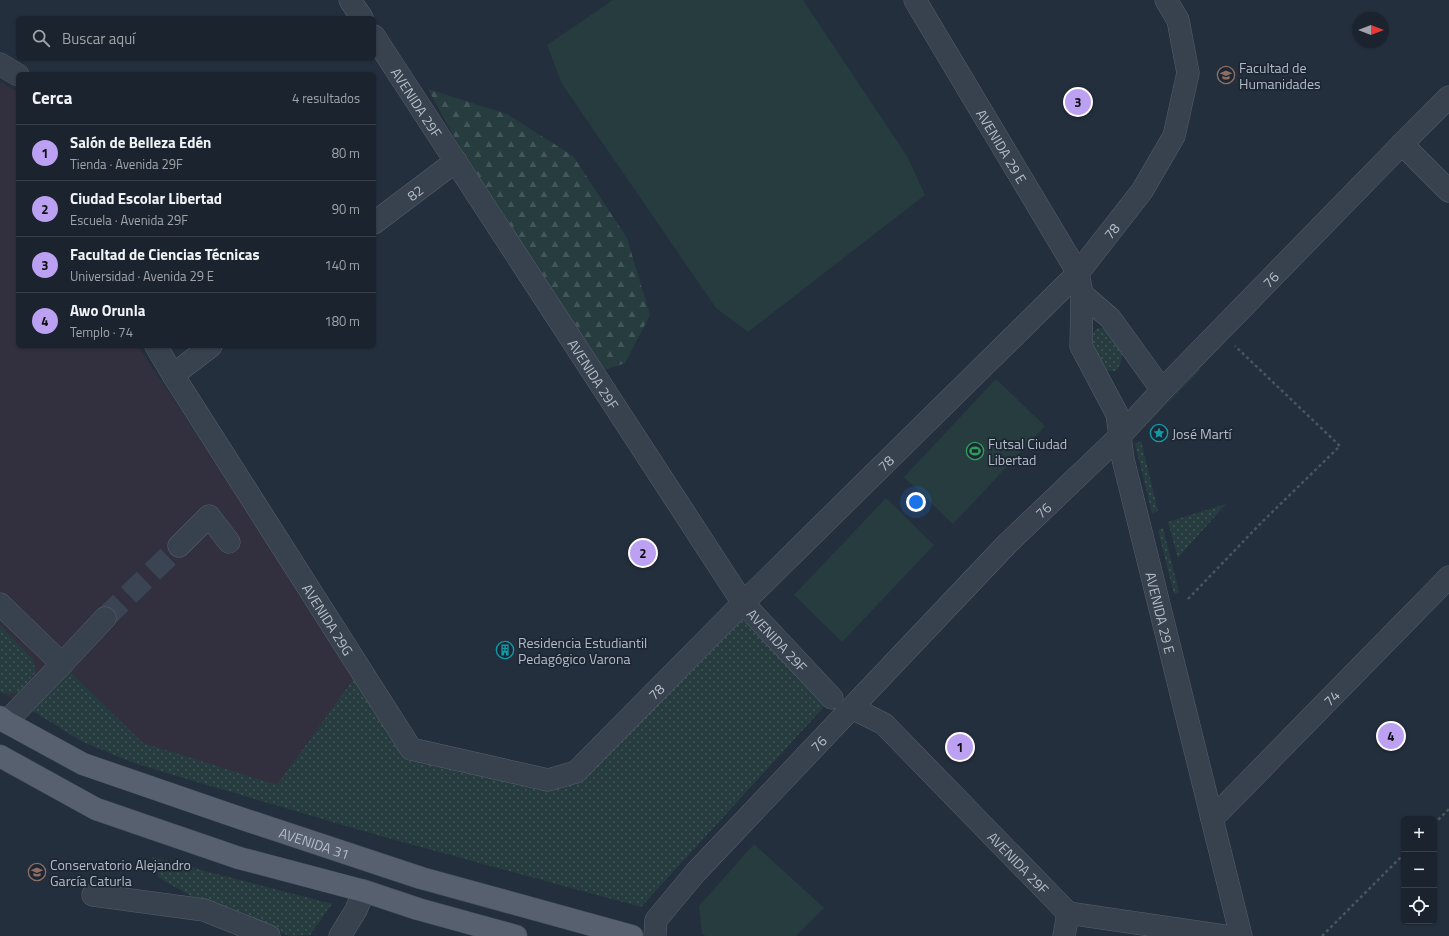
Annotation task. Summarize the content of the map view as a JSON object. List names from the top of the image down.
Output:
{
  "streets": {
    "main road": ["AVENIDA 31"],
    "street": [
      "AVENIDA 29F",
      "AVENIDA 29 E",
      "82",
      "78",
      "76",
      "AVENIDA 29G",
      "74"
    ]
  },
  "crossings": [
    ["AVENIDA 29F", "82"],
    ["AVENIDA 29F", "78"],
    ["AVENIDA 29F", "76"],
    ["AVENIDA 29 E", "78"],
    ["AVENIDA 29 E", "76"],
    ["AVENIDA 29 E", "74"],
    ["78", "AVENIDA 29G"]
  ],
  "places": {
    "school or university": ["Facultad de Humanidades", "Conservatorio Alejandro García Caturla"],
    "place": ["José Martí"],
    "sports": ["Futsal Ciudad Libertad"],
    "building": ["Residencia Estudiantil Pedagógico Varona"]
  },
  "north": "right",
  "page": {
    "search": "Buscar aquí",
    "heading": ["Cerca", "4 resultados"],
    "pins": [
      "3",
      "2",
      "4",
      "1"
    ],
    "list": [
      {
        "mark": "1",
        "name": "Salón de Belleza Edén",
        "note": "Tienda · Avenida 29F",
        "value": "80 m"
      },
      {
        "mark": "2",
        "name": "Ciudad Escolar Libertad",
        "note": "Escuela · Avenida 29F",
        "value": "90 m"
      },
      {
        "mark": "3",
        "name": "Facultad de Ciencias Técnicas",
        "note": "Universidad · Avenida 29 E",
        "value": "140 m"
      },
      {
        "mark": "4",
        "name": "Awo Orunla",
        "note": "Templo · 74",
        "value": "180 m"
      }
    ],
    "map_buttons": ["+", "−"]
  }
}
